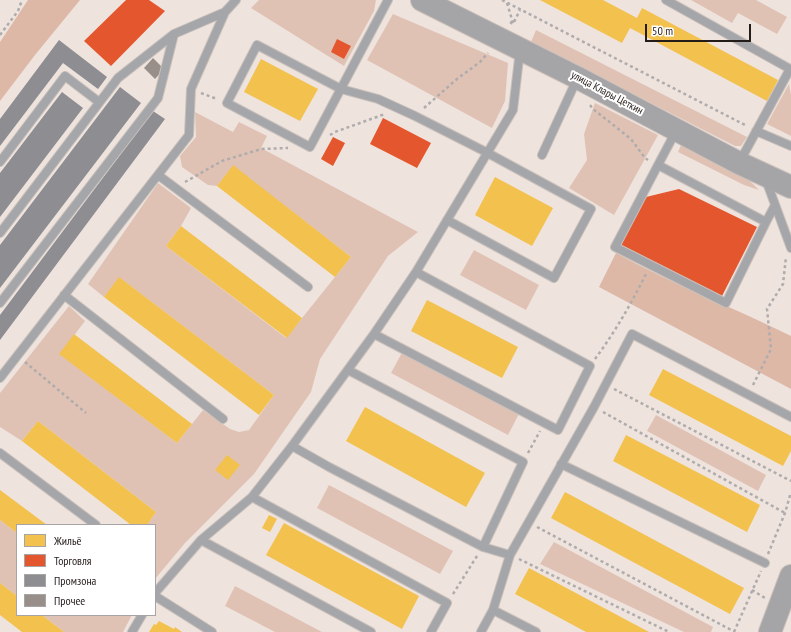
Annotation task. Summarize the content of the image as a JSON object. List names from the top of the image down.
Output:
{
  "streets": {
    "main road": ["улица Клары Цеткин"]
  },
  "legend": [
    "Жильё",
    "Торговля",
    "Промзона",
    "Прочее"
  ],
  "scale_bar": "50 m"
}
